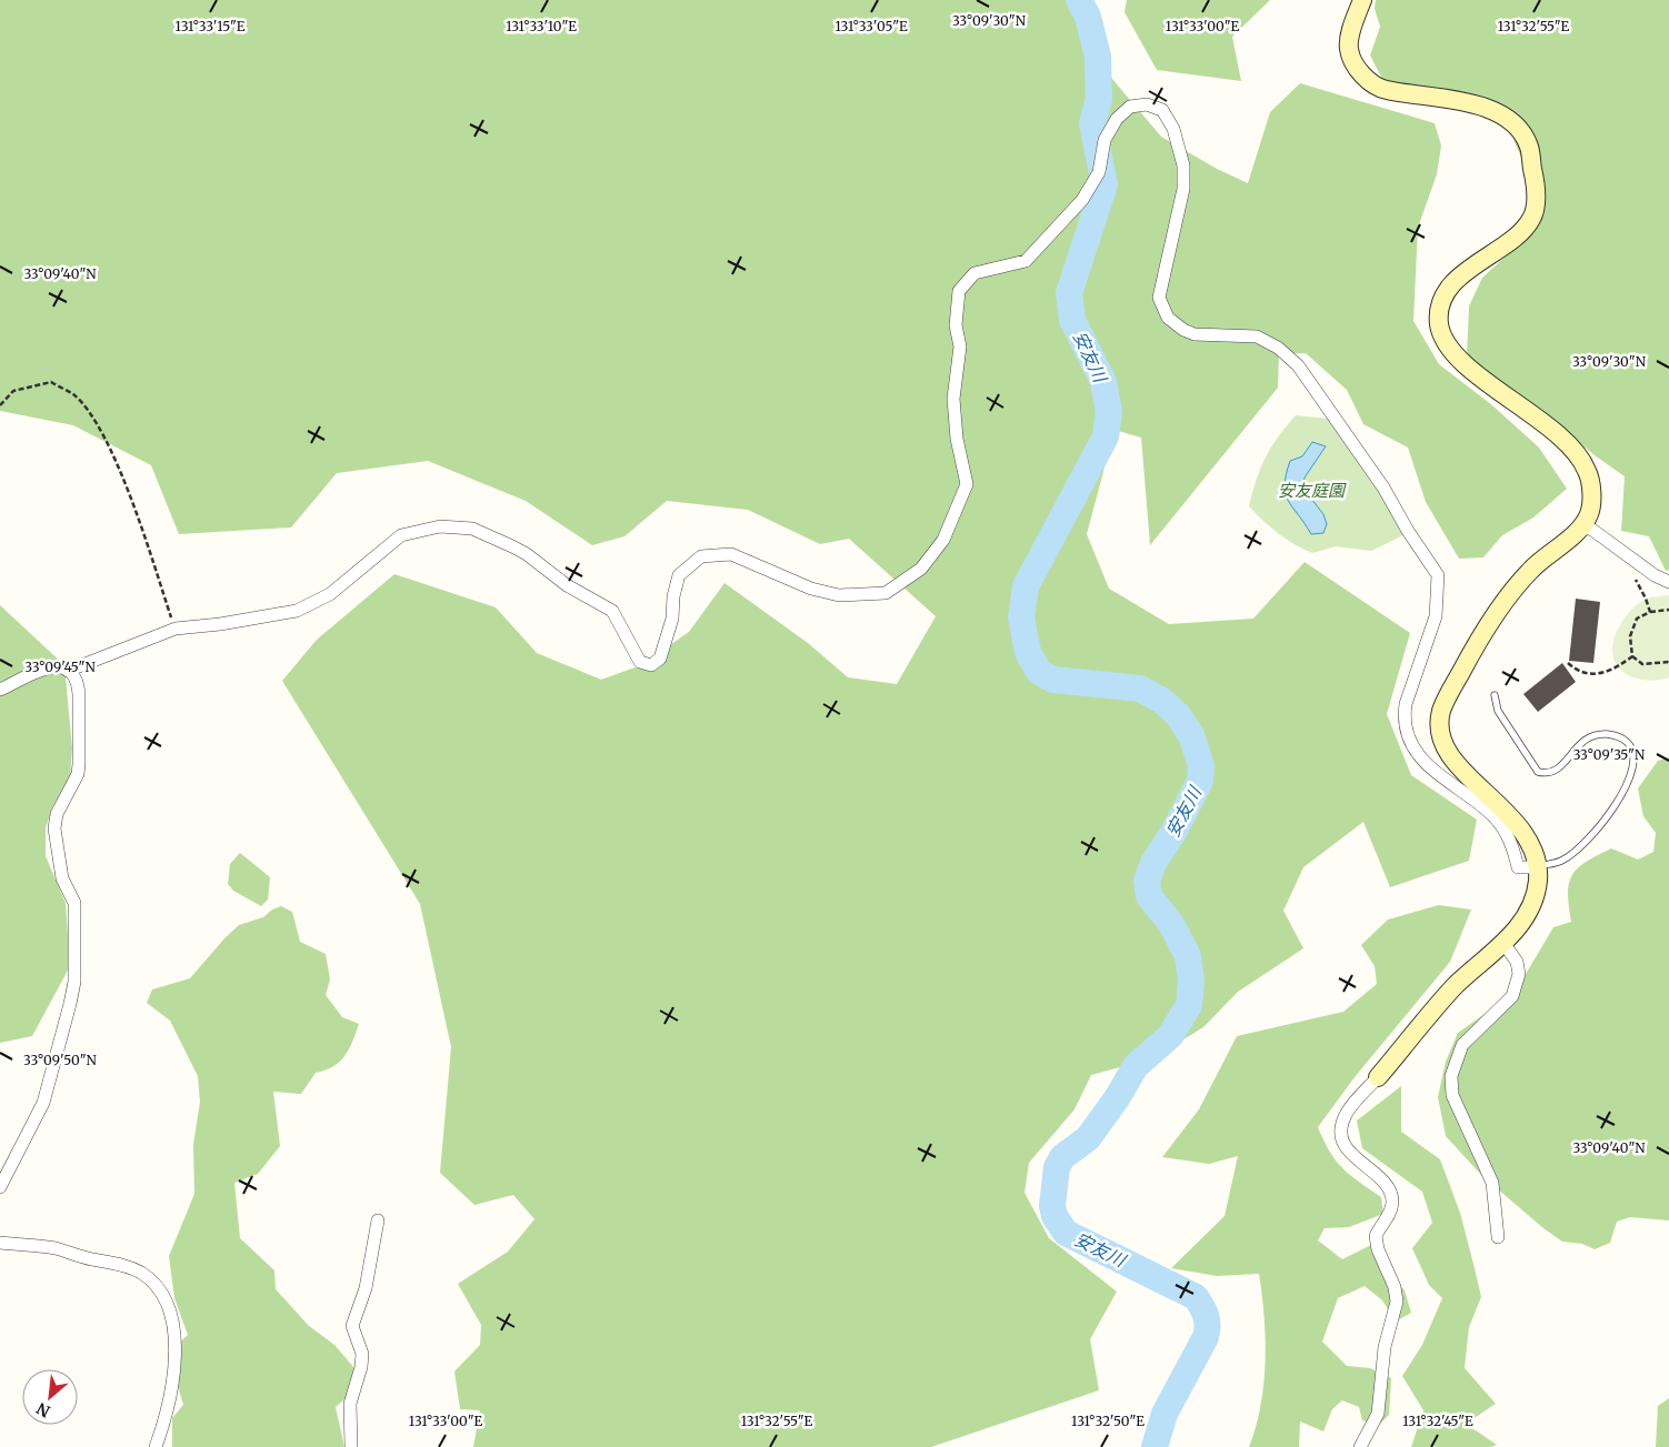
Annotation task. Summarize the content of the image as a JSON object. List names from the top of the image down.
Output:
{
  "water": ["安友川"],
  "parks": ["安友庭園"],
  "north": "bottom left",
  "coordinates": [
    "33°09'30\"N",
    "131°33'15\"E",
    "131°33'10\"E",
    "131°33'05\"E",
    "131°33'00\"E",
    "131°32'55\"E",
    "33°09'40\"N",
    "33°09'45\"N",
    "33°09'35\"N",
    "33°09'50\"N",
    "131°32'50\"E",
    "131°32'45\"E"
  ]
}
